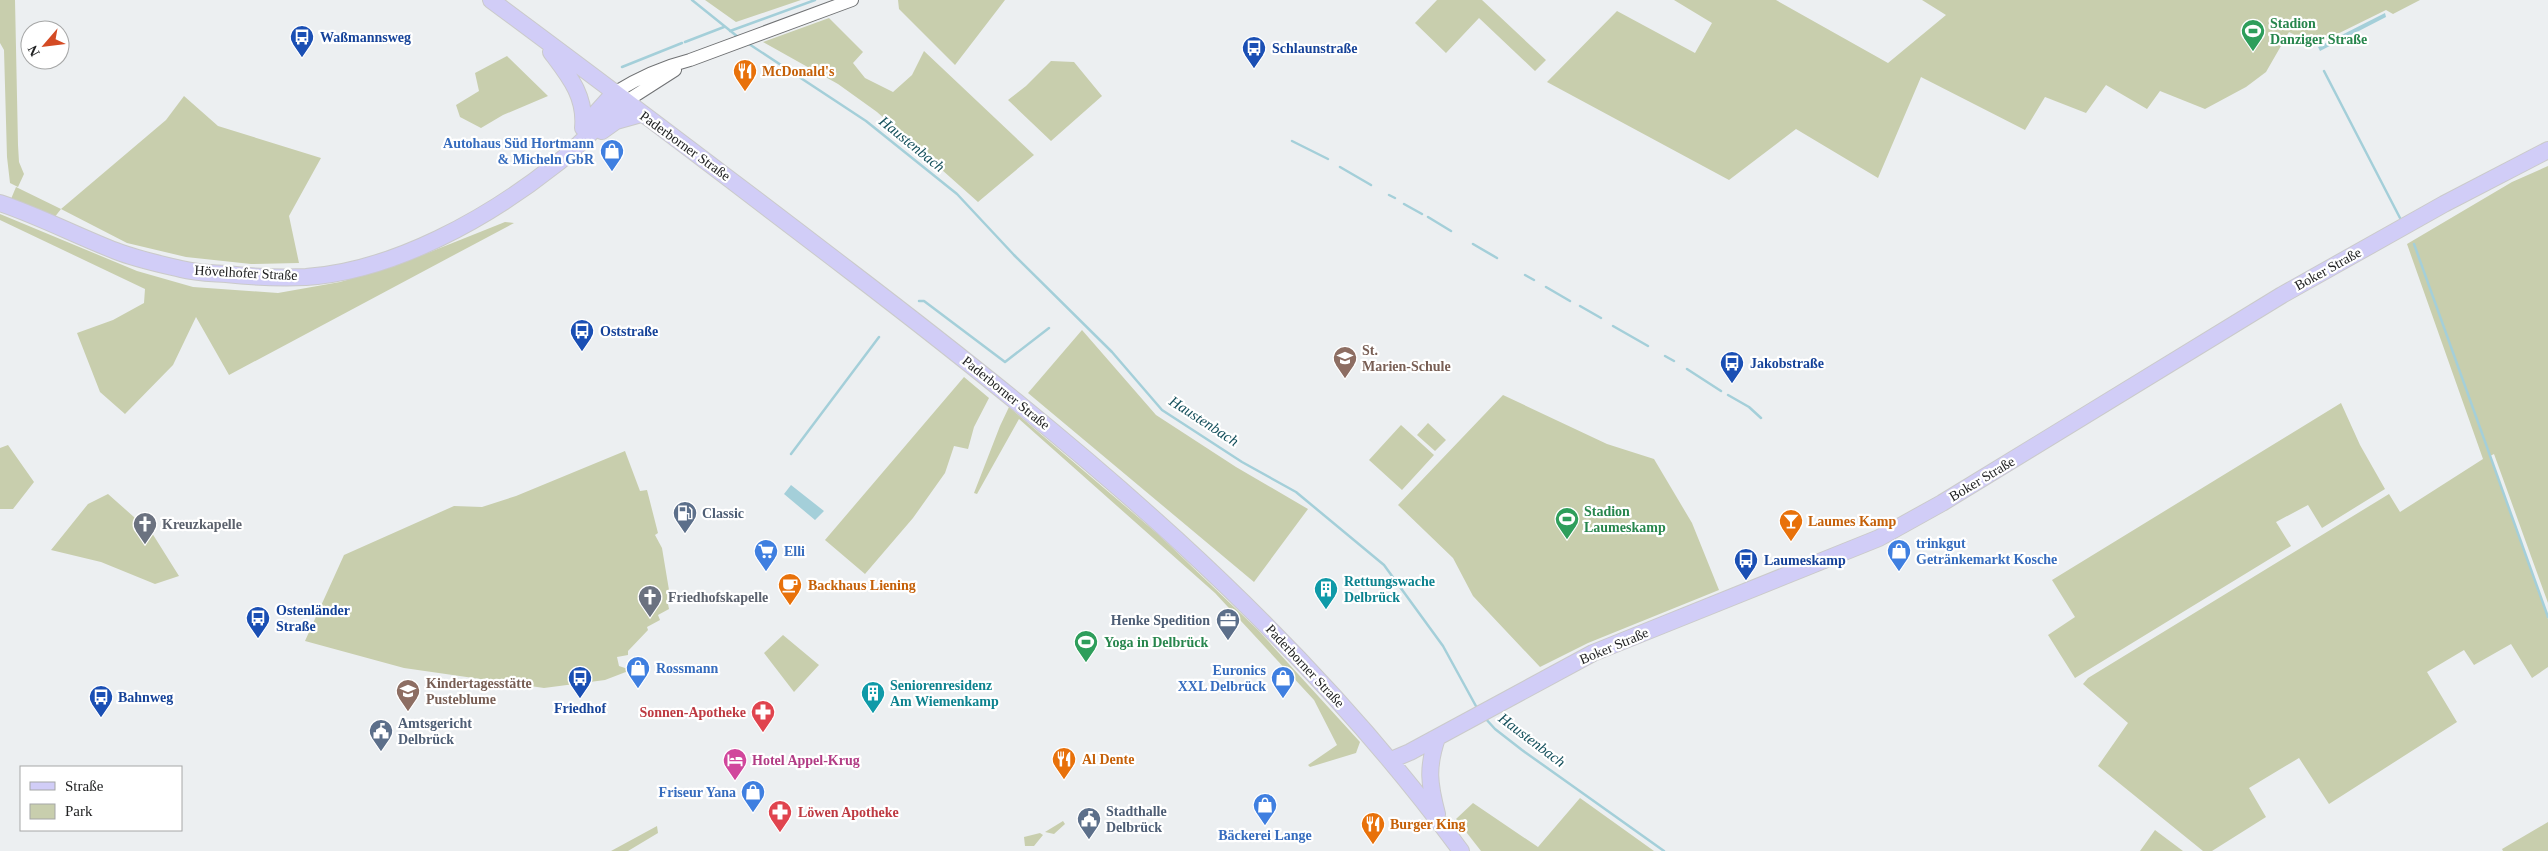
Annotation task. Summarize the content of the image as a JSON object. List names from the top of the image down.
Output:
{
  "streets": {
    "main road": ["Paderborner Straße", "Boker Straße", "Hövelhofer Straße"]
  },
  "crossings": [
    ["Paderborner Straße", "Boker Straße"],
    ["Paderborner Straße", "Hövelhofer Straße"]
  ],
  "water": ["Haustenbach"],
  "places": {
    "sports": ["Stadion Danziger Straße", "Stadion Laumeskamp", "Yoga in Delbrück"],
    "bus stop": [
      "Waßmannsweg",
      "Schlaunstraße",
      "Oststraße",
      "Jakobstraße",
      "Laumeskamp",
      "Ostenländer Straße",
      "Friedhof",
      "Bahnweg"
    ],
    "restaurant": ["McDonald's", "Al Dente", "Burger King"],
    "shop": [
      "Autohaus Süd Hortmann & Micheln GbR",
      "trinkgut Getränkemarkt Kosche",
      "Rossmann",
      "Euronics XXL Delbrück",
      "Friseur Yana",
      "Bäckerei Lange"
    ],
    "school or university": ["St. Marien-Schule", "Kindertagesstätte Pusteblume"],
    "fuel station": ["Classic"],
    "bar": ["Laumes Kamp"],
    "church": ["Kreuzkapelle", "Friedhofskapelle"],
    "supermarket": ["Elli"],
    "cafe": ["Backhaus Liening"],
    "building": ["Rettungswache Delbrück", "Seniorenresidenz Am Wiemenkamp"],
    "office": ["Henke Spedition"],
    "pharmacy": ["Sonnen-Apotheke", "Löwen Apotheke"],
    "public building": ["Amtsgericht Delbrück", "Stadthalle Delbrück"],
    "hotel": ["Hotel Appel-Krug"]
  },
  "legend": ["Straße", "Park"],
  "north": "bottom left"
}
